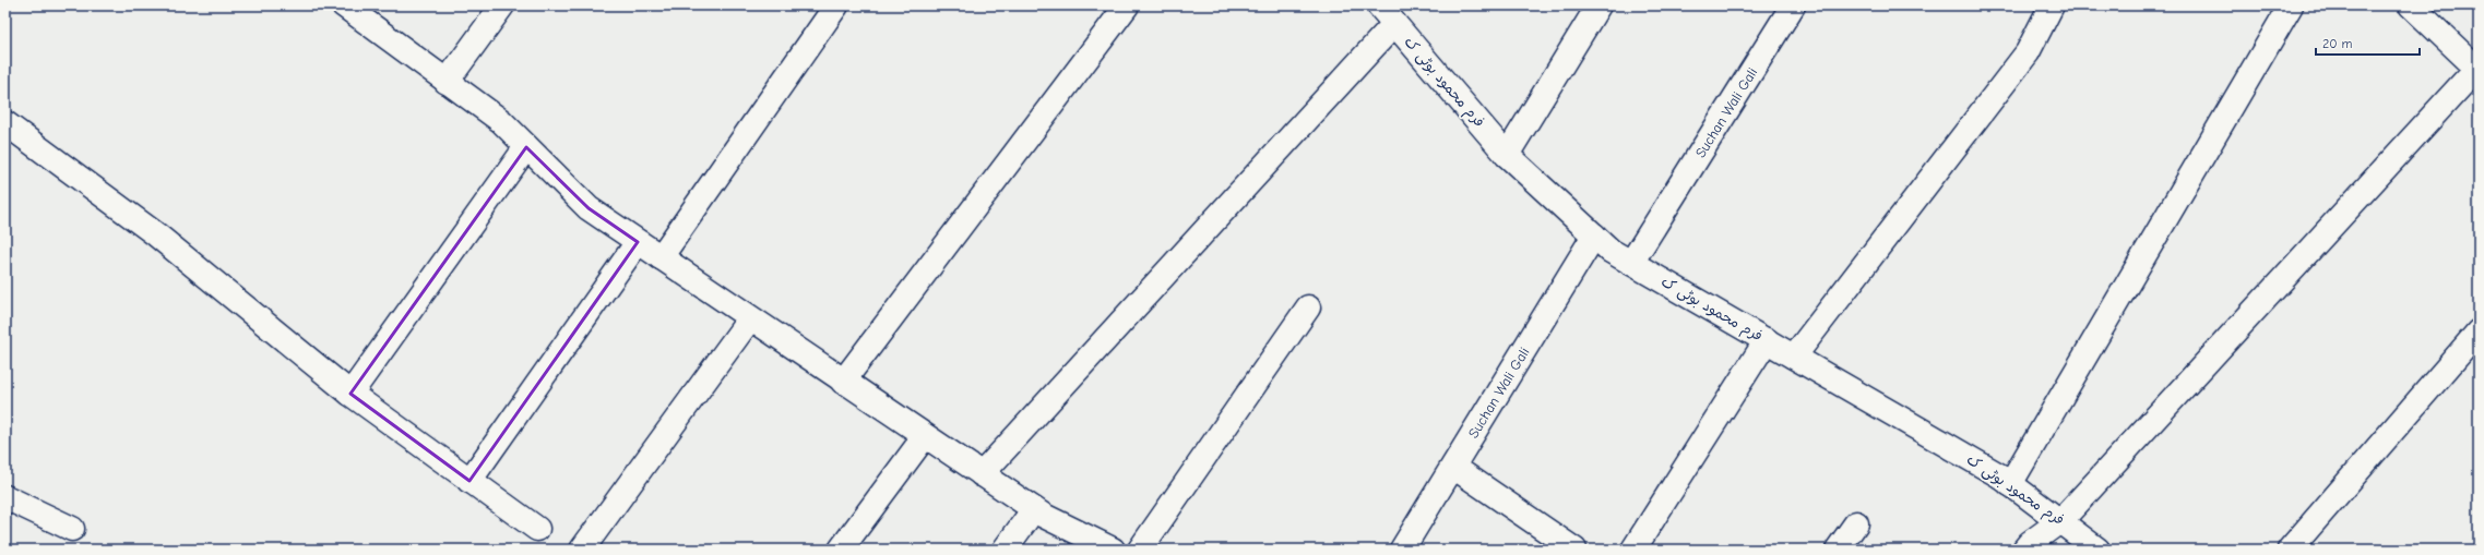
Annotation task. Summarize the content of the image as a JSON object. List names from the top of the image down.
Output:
{
  "streets": {
    "street": ["فرم محمود بوٹی ک", "Suchan Wali Gali"]
  },
  "crossings": [
    ["فرم محمود بوٹی ک", "Suchan Wali Gali"]
  ],
  "scale_bar": "20 m"
}
